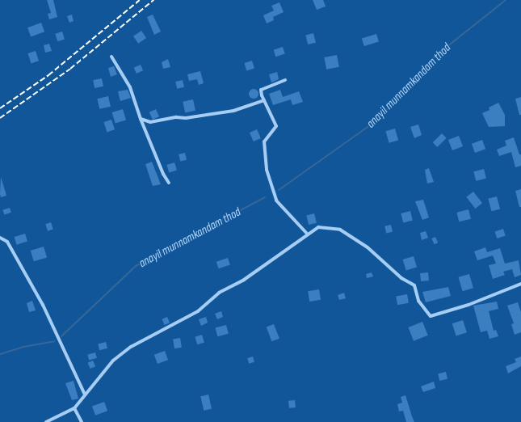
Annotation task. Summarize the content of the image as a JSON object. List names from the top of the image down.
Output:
{
  "water": ["anayil munnamkandam thod"]
}
